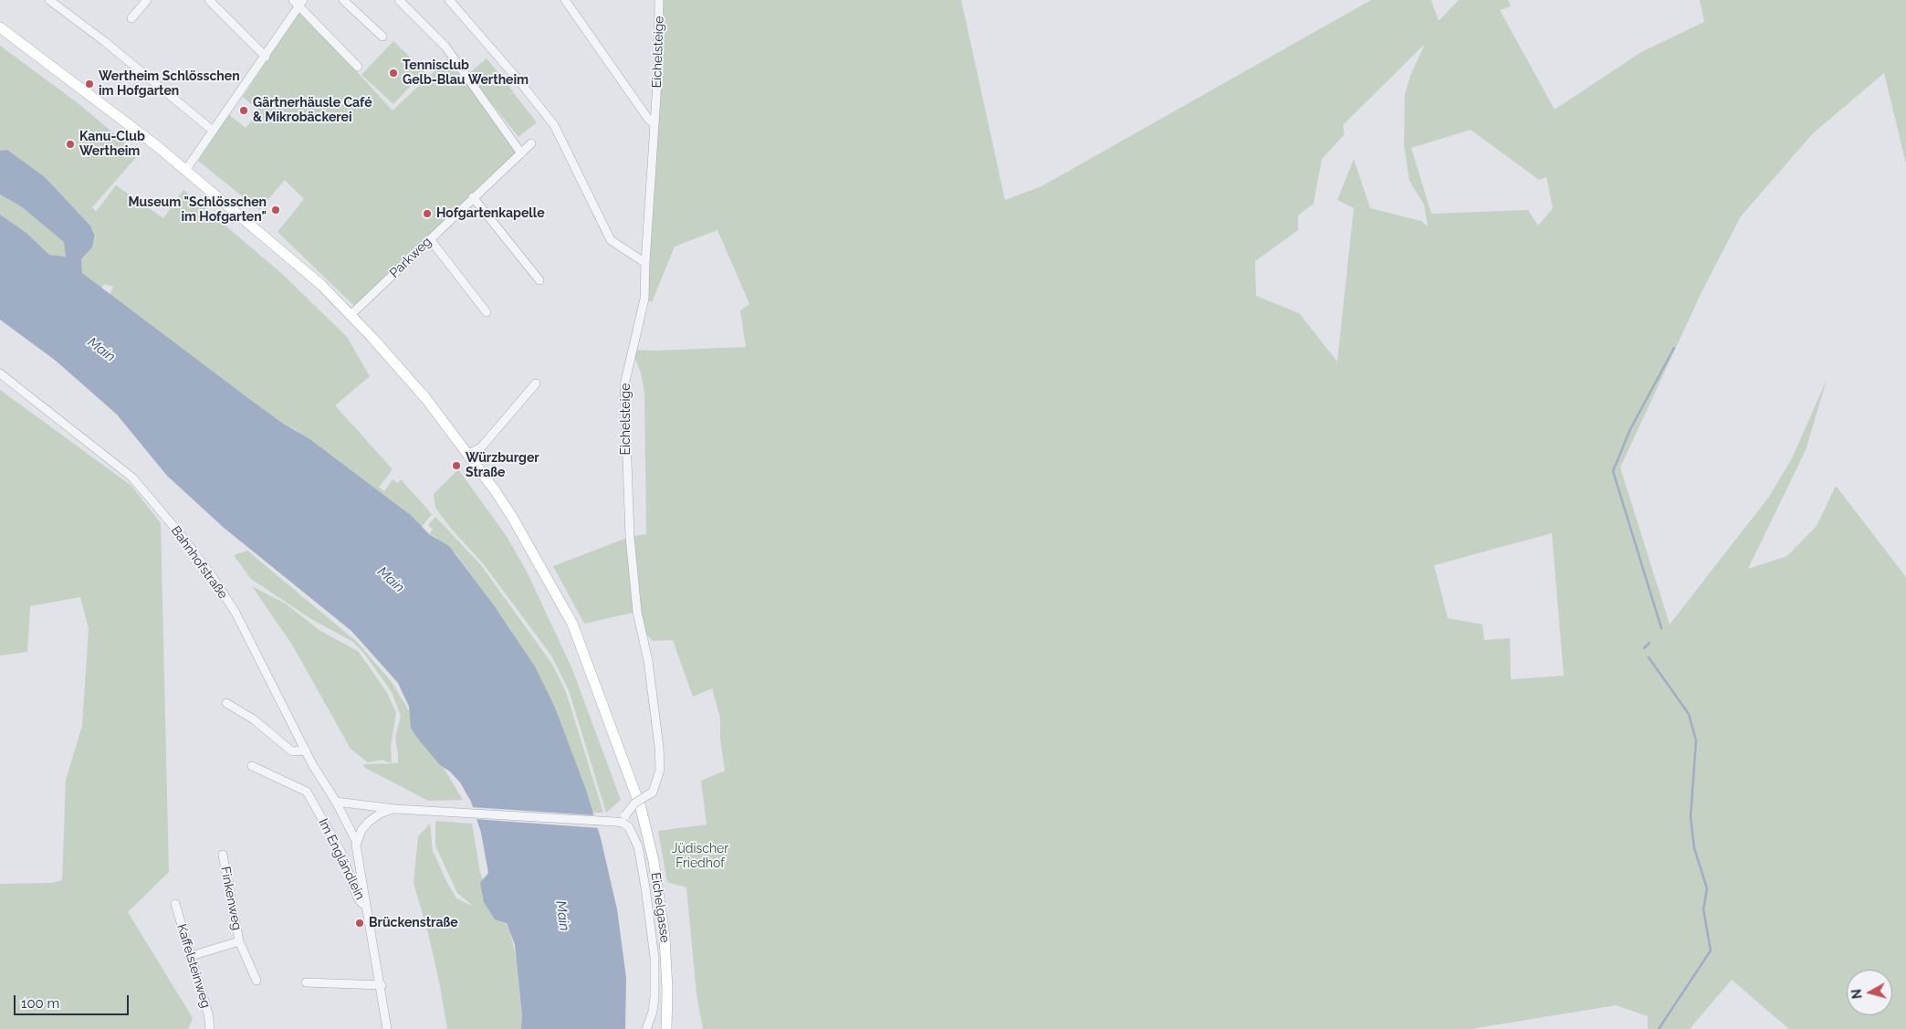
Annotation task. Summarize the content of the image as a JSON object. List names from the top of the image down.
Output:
{
  "streets": {
    "main road": ["Eichelgasse"],
    "street": [
      "Eichelsteige",
      "Parkweg",
      "Bahnhofstraße",
      "Im Engländlein",
      "Finkenweg",
      "Kaffelsteinweg"
    ]
  },
  "crossings": [
    ["Finkenweg", "Kaffelsteinweg"]
  ],
  "water": ["Main"],
  "parks": ["Jüdischer Friedhof"],
  "places": [
    "Tennisclub Gelb-Blau Wertheim",
    "Wertheim Schlösschen im Hofgarten",
    "Gärtnerhäusle Café & Mikrobäckerei",
    "Kanu-Club Wertheim",
    "Museum \"Schlösschen im Hofgarten\"",
    "Hofgartenkapelle",
    "Würzburger Straße",
    "Brückenstraße"
  ],
  "scale_bar": "100 m",
  "north": "left"
}
